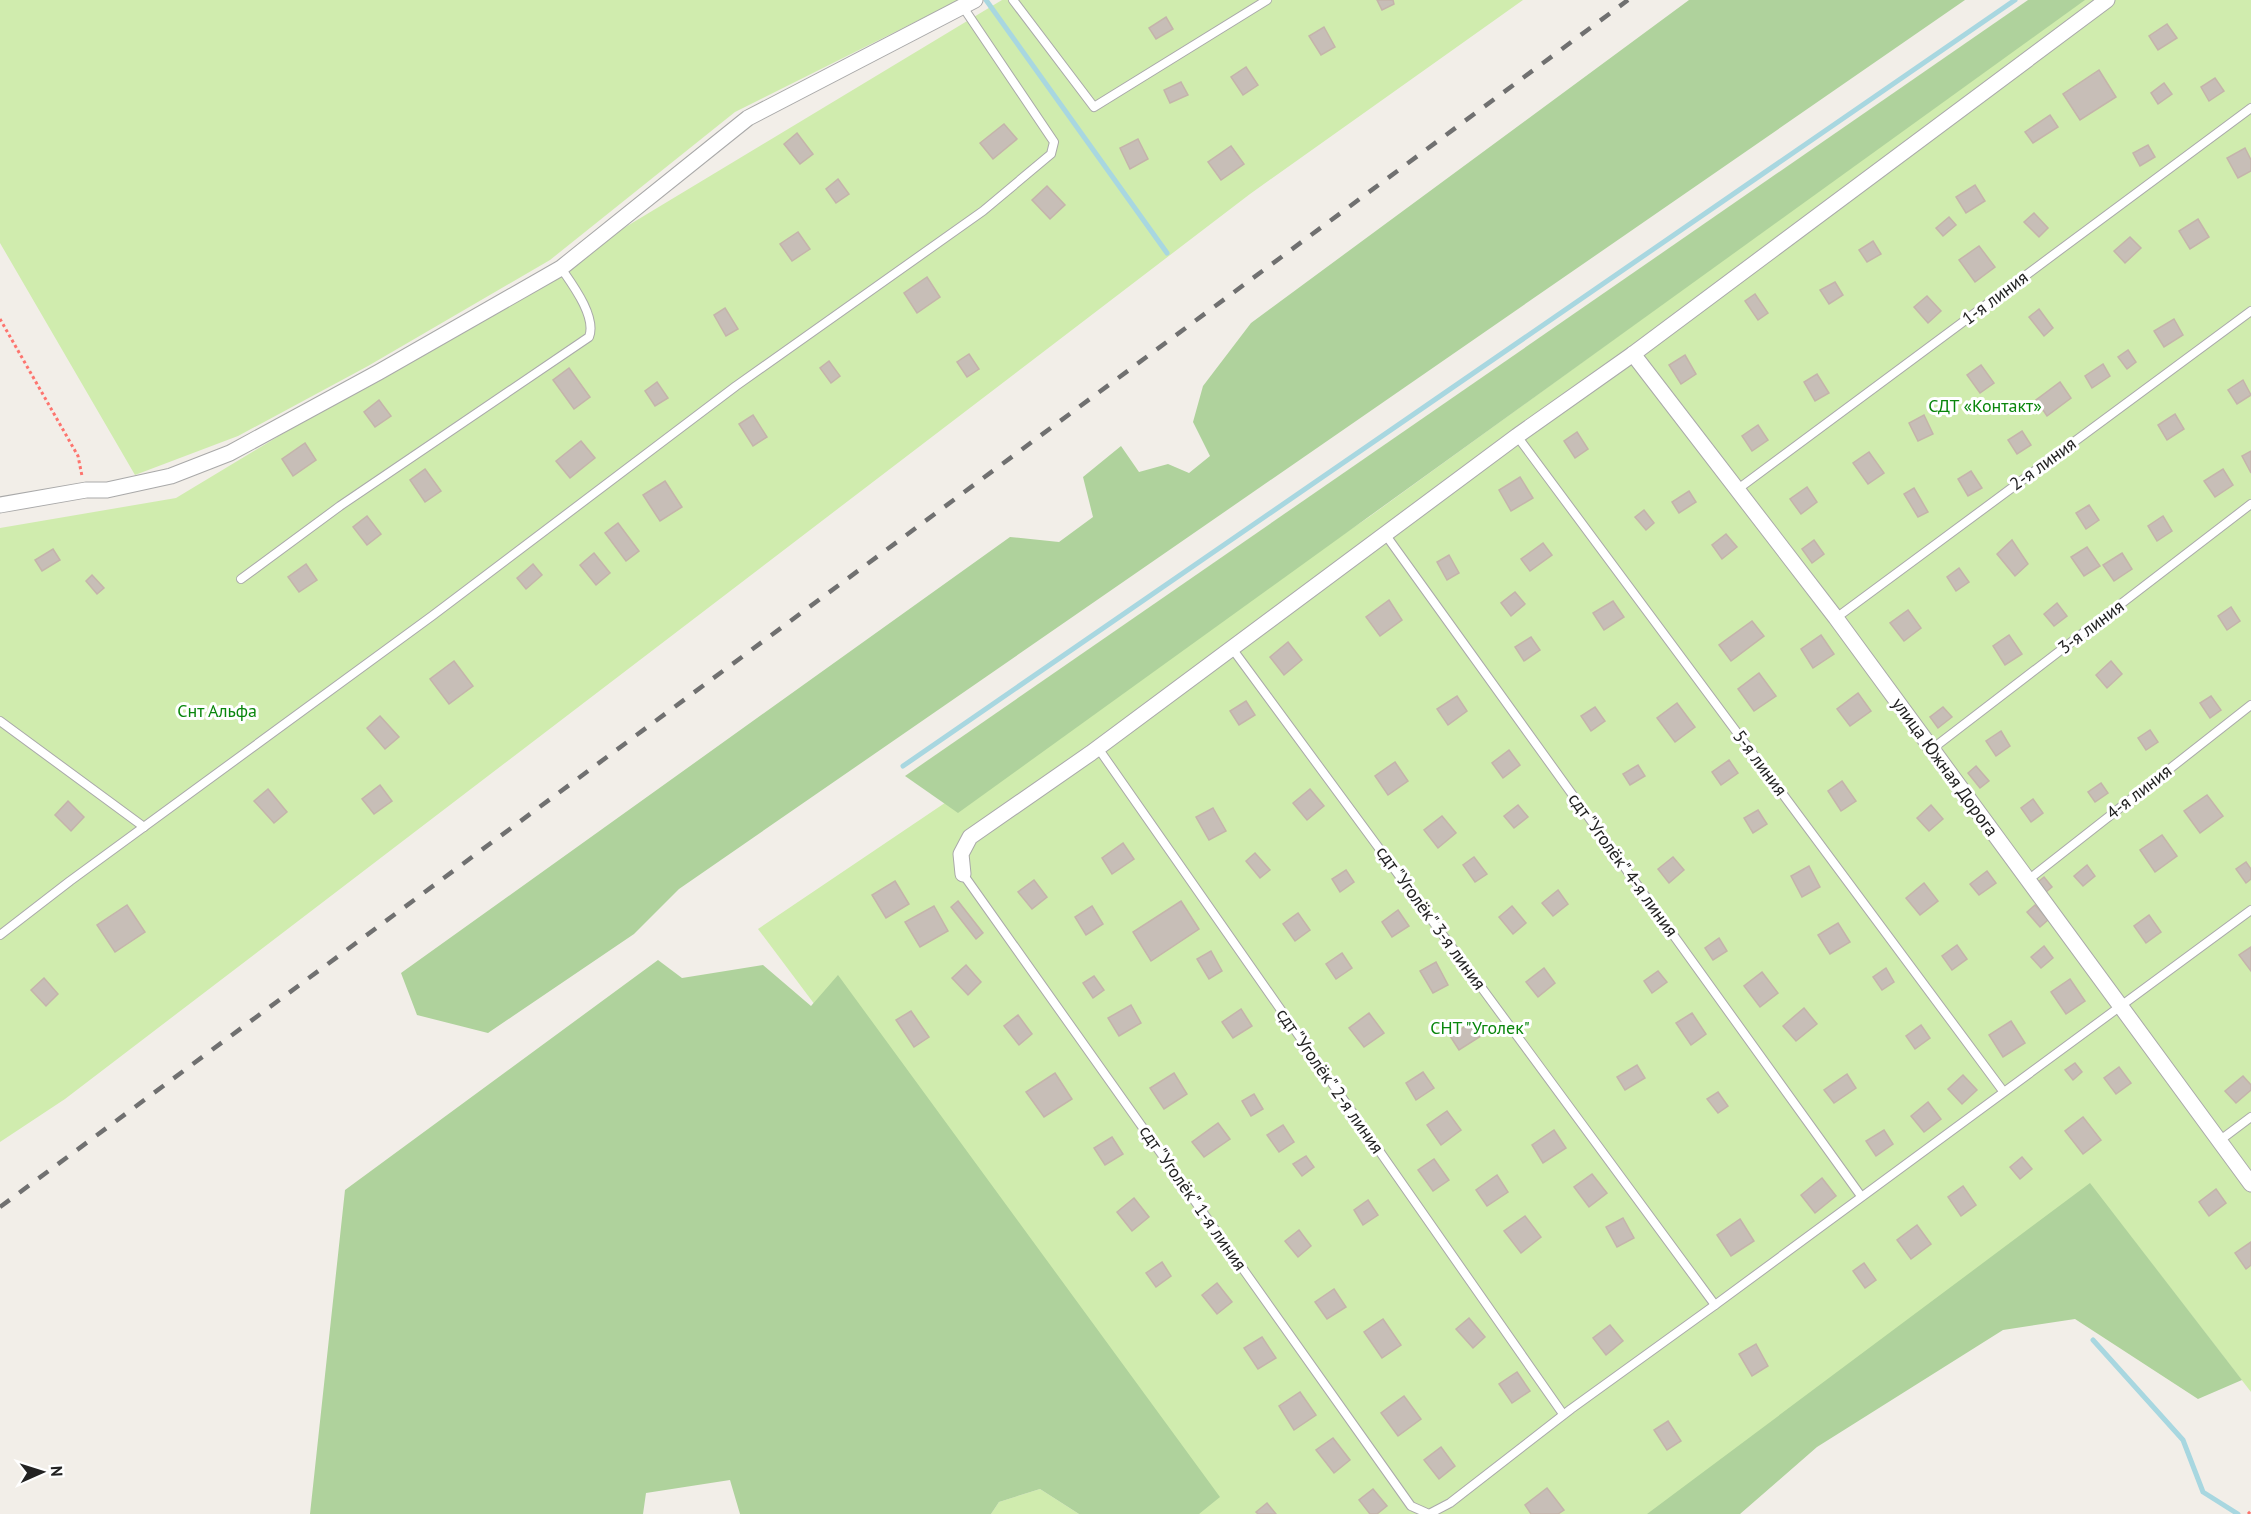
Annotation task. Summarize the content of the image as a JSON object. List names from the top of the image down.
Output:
{
  "streets": {
    "street": ["улица Южная Дорога"],
    "lane": [
      "1-я линия",
      "2-я линия",
      "3-я линия",
      "5-я линия",
      "4-я линия",
      "сдт \"Уголёк\" 4-я линия",
      "сдт \"Уголёк\" 3-я линия",
      "сдт \"Уголёк\" 2-я линия",
      "сдт \"Уголёк\" 1-я линия"
    ]
  },
  "crossings": [
    ["1-я линия", "улица Южная Дорога"],
    ["2-я линия", "улица Южная Дорога"],
    ["3-я линия", "улица Южная Дорога"],
    ["улица Южная Дорога", "4-я линия"]
  ],
  "parks": ["СДТ «Контакт»", "Снт Альфа", "СНТ \"Уголек\""],
  "north": "right"
}
